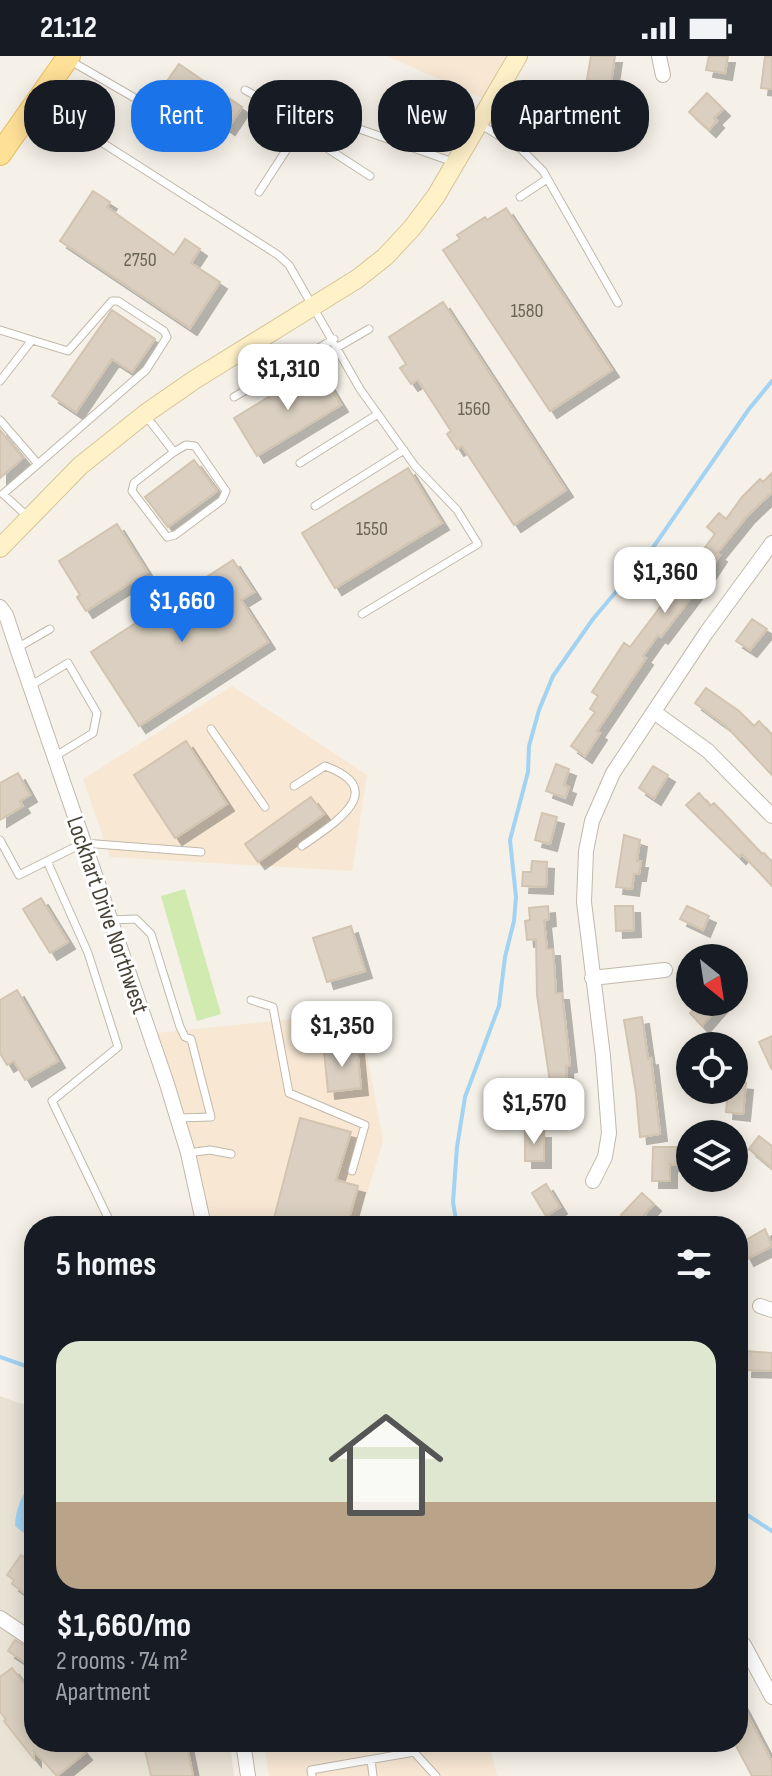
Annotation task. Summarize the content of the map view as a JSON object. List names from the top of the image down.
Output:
{
  "streets": {
    "street": ["Lockhart Drive Northwest"]
  },
  "house_numbers": [
    "2750",
    "1580",
    "1560",
    "1550"
  ],
  "north": "bottom right",
  "page": {
    "status": "21:12",
    "chip": [
      "Buy",
      "Rent",
      "Filters",
      "New",
      "Apartment"
    ],
    "price": [
      "$1,310",
      "$1,360",
      "$1,660",
      "$1,350",
      "$1,570"
    ],
    "heading": "5 homes",
    "list": [
      {
        "name": "$1,660/mo",
        "note": "2 rooms · 74 m² · Apartment"
      }
    ]
  }
}
